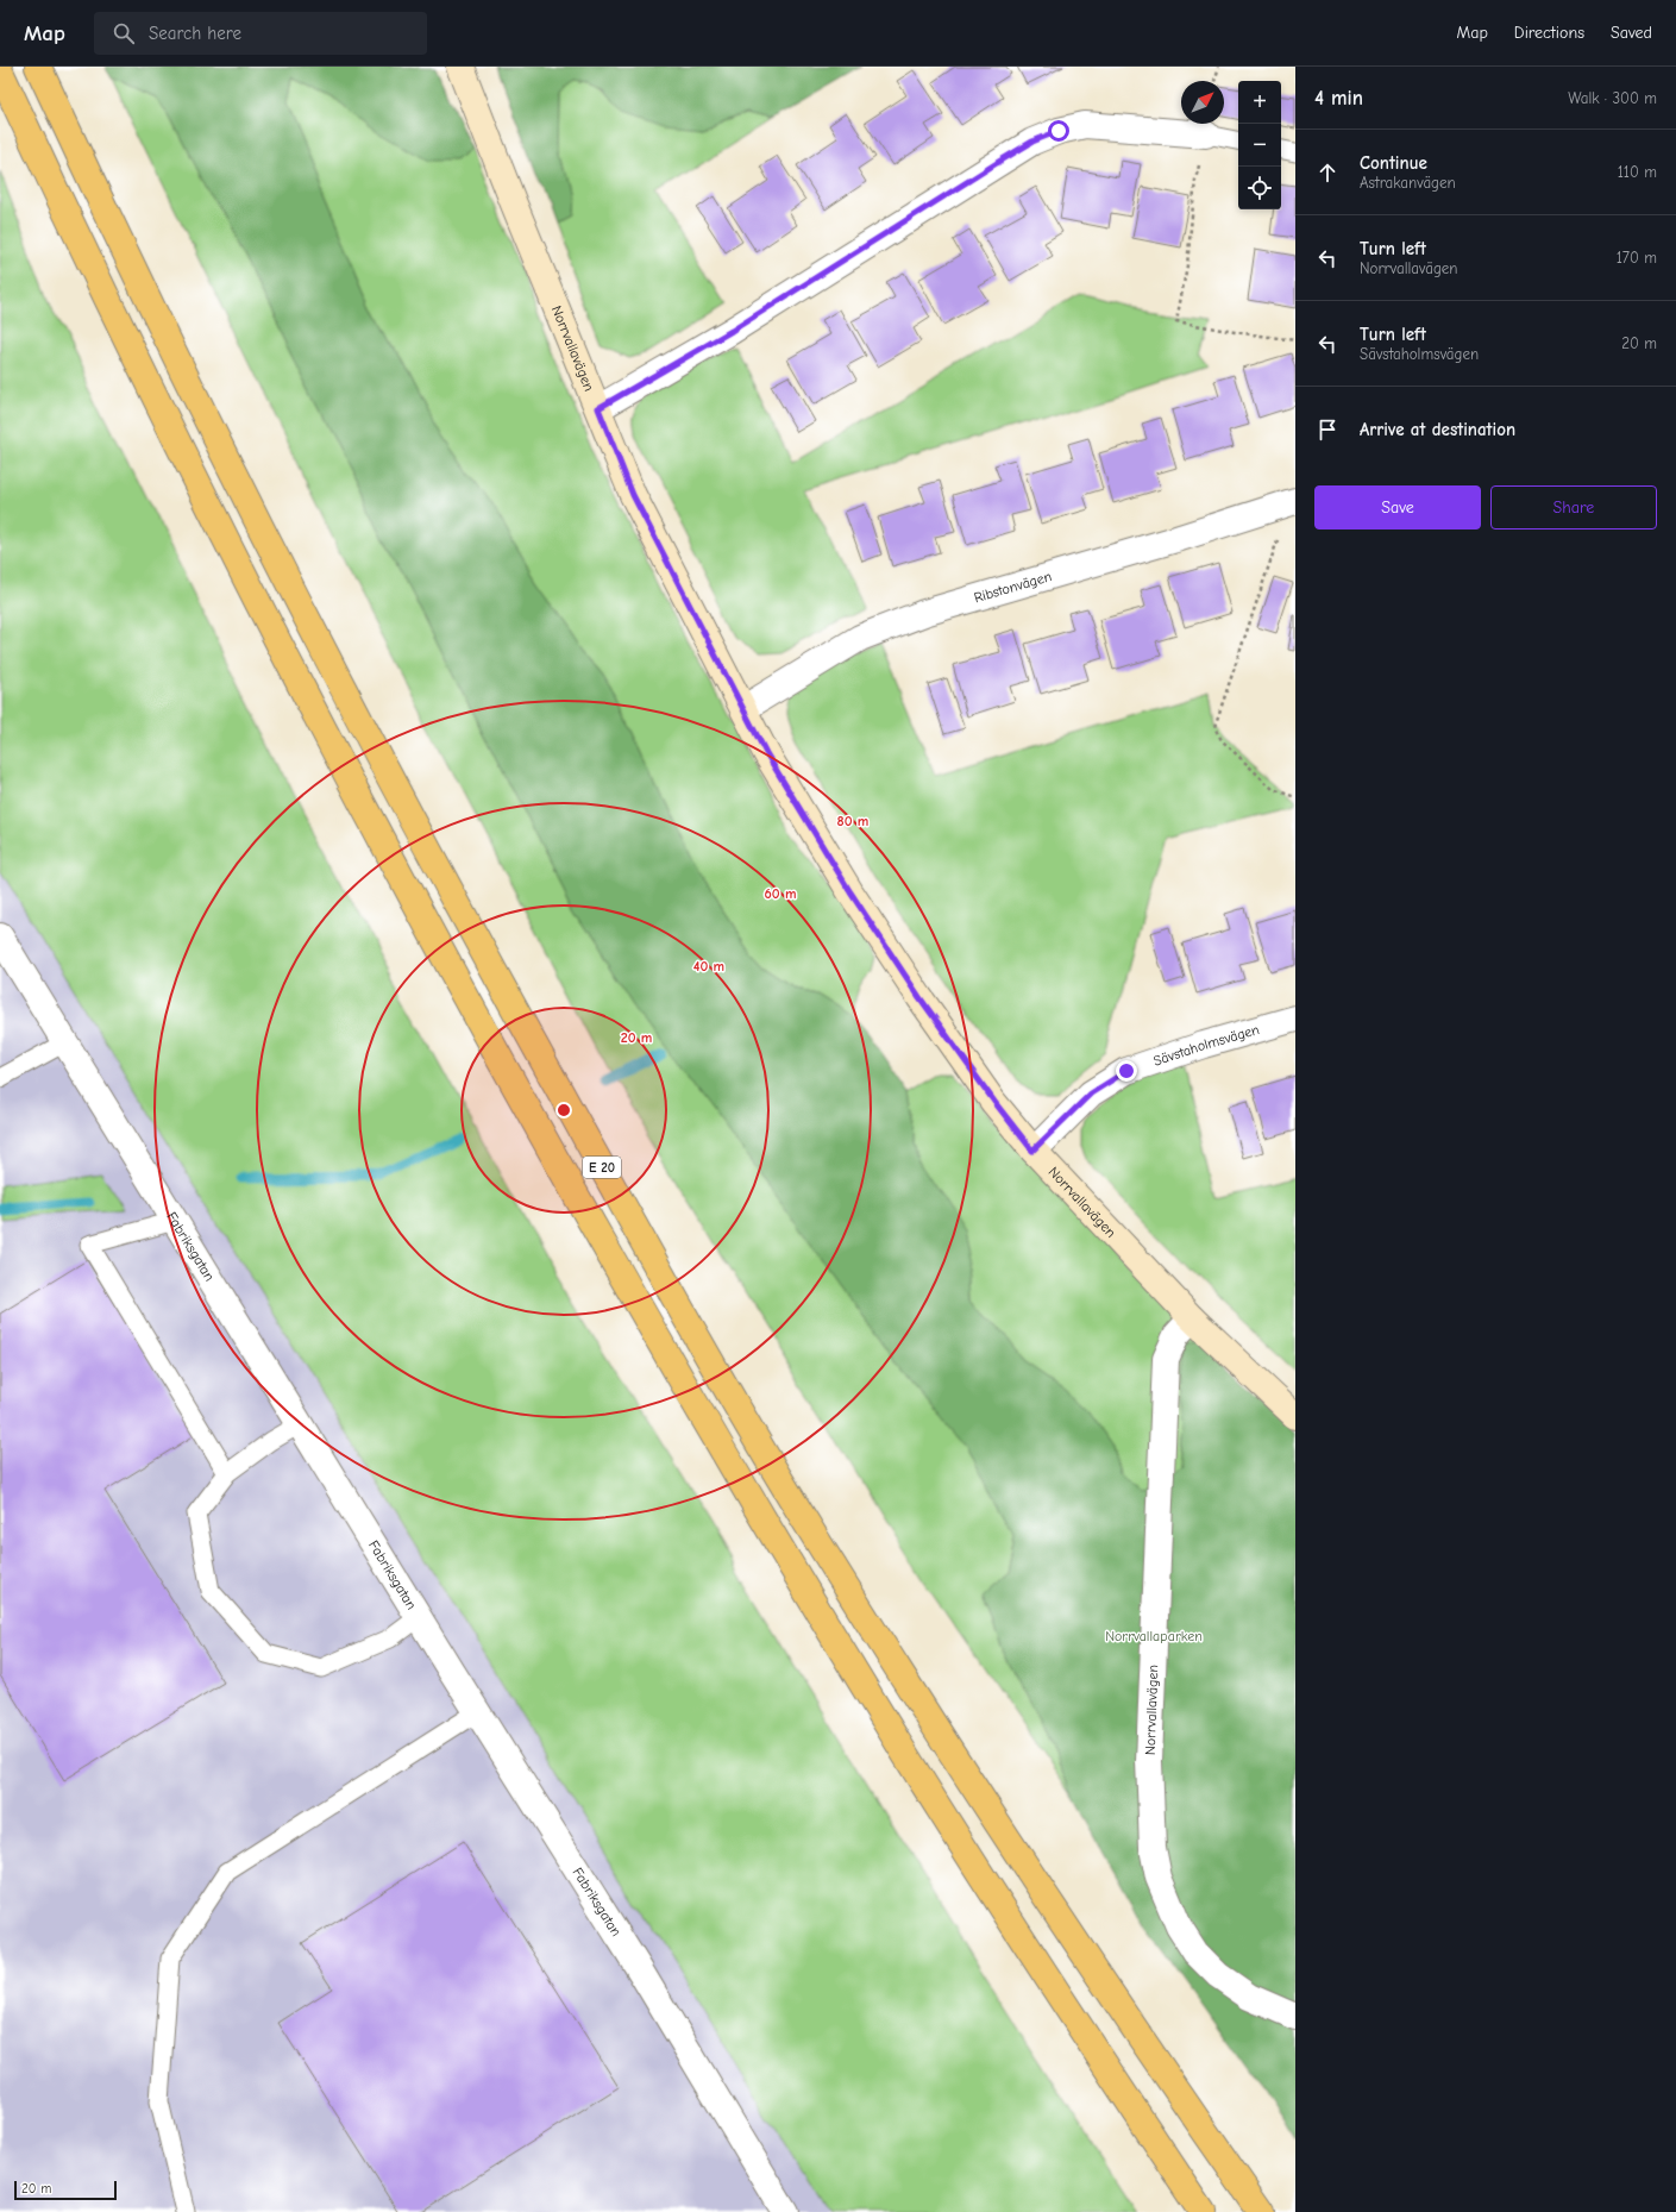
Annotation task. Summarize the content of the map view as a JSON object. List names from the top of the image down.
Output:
{
  "streets": {
    "highway": ["E 20"],
    "street": [
      "Norrvallavägen",
      "Ribstonvägen",
      "Sävstaholmsvägen",
      "Fabriksgatan"
    ]
  },
  "crossings": [
    ["Norrvallavägen", "Ribstonvägen"],
    ["Norrvallavägen", "Sävstaholmsvägen"]
  ],
  "parks": ["Norrvallaparken"],
  "scale_bar": "20 m",
  "north": "top right",
  "page": {
    "header": "Map",
    "search": "Search here",
    "nav": ["Map", "Directions", "Saved"],
    "heading": ["4 min", "Walk · 300 m"],
    "map_buttons": ["+", "−"],
    "list": [
      ["Continue", "Astrakanvägen", "110 m"],
      ["Turn left", "Norrvallavägen", "170 m"],
      ["Turn left", "Sävstaholmsvägen", "20 m"],
      "Arrive at destination"
    ],
    "buttons": ["Save", "Share"],
    "scale": "20 m"
  },
  "rings": [
    "80 m",
    "60 m",
    "40 m",
    "20 m"
  ]
}
